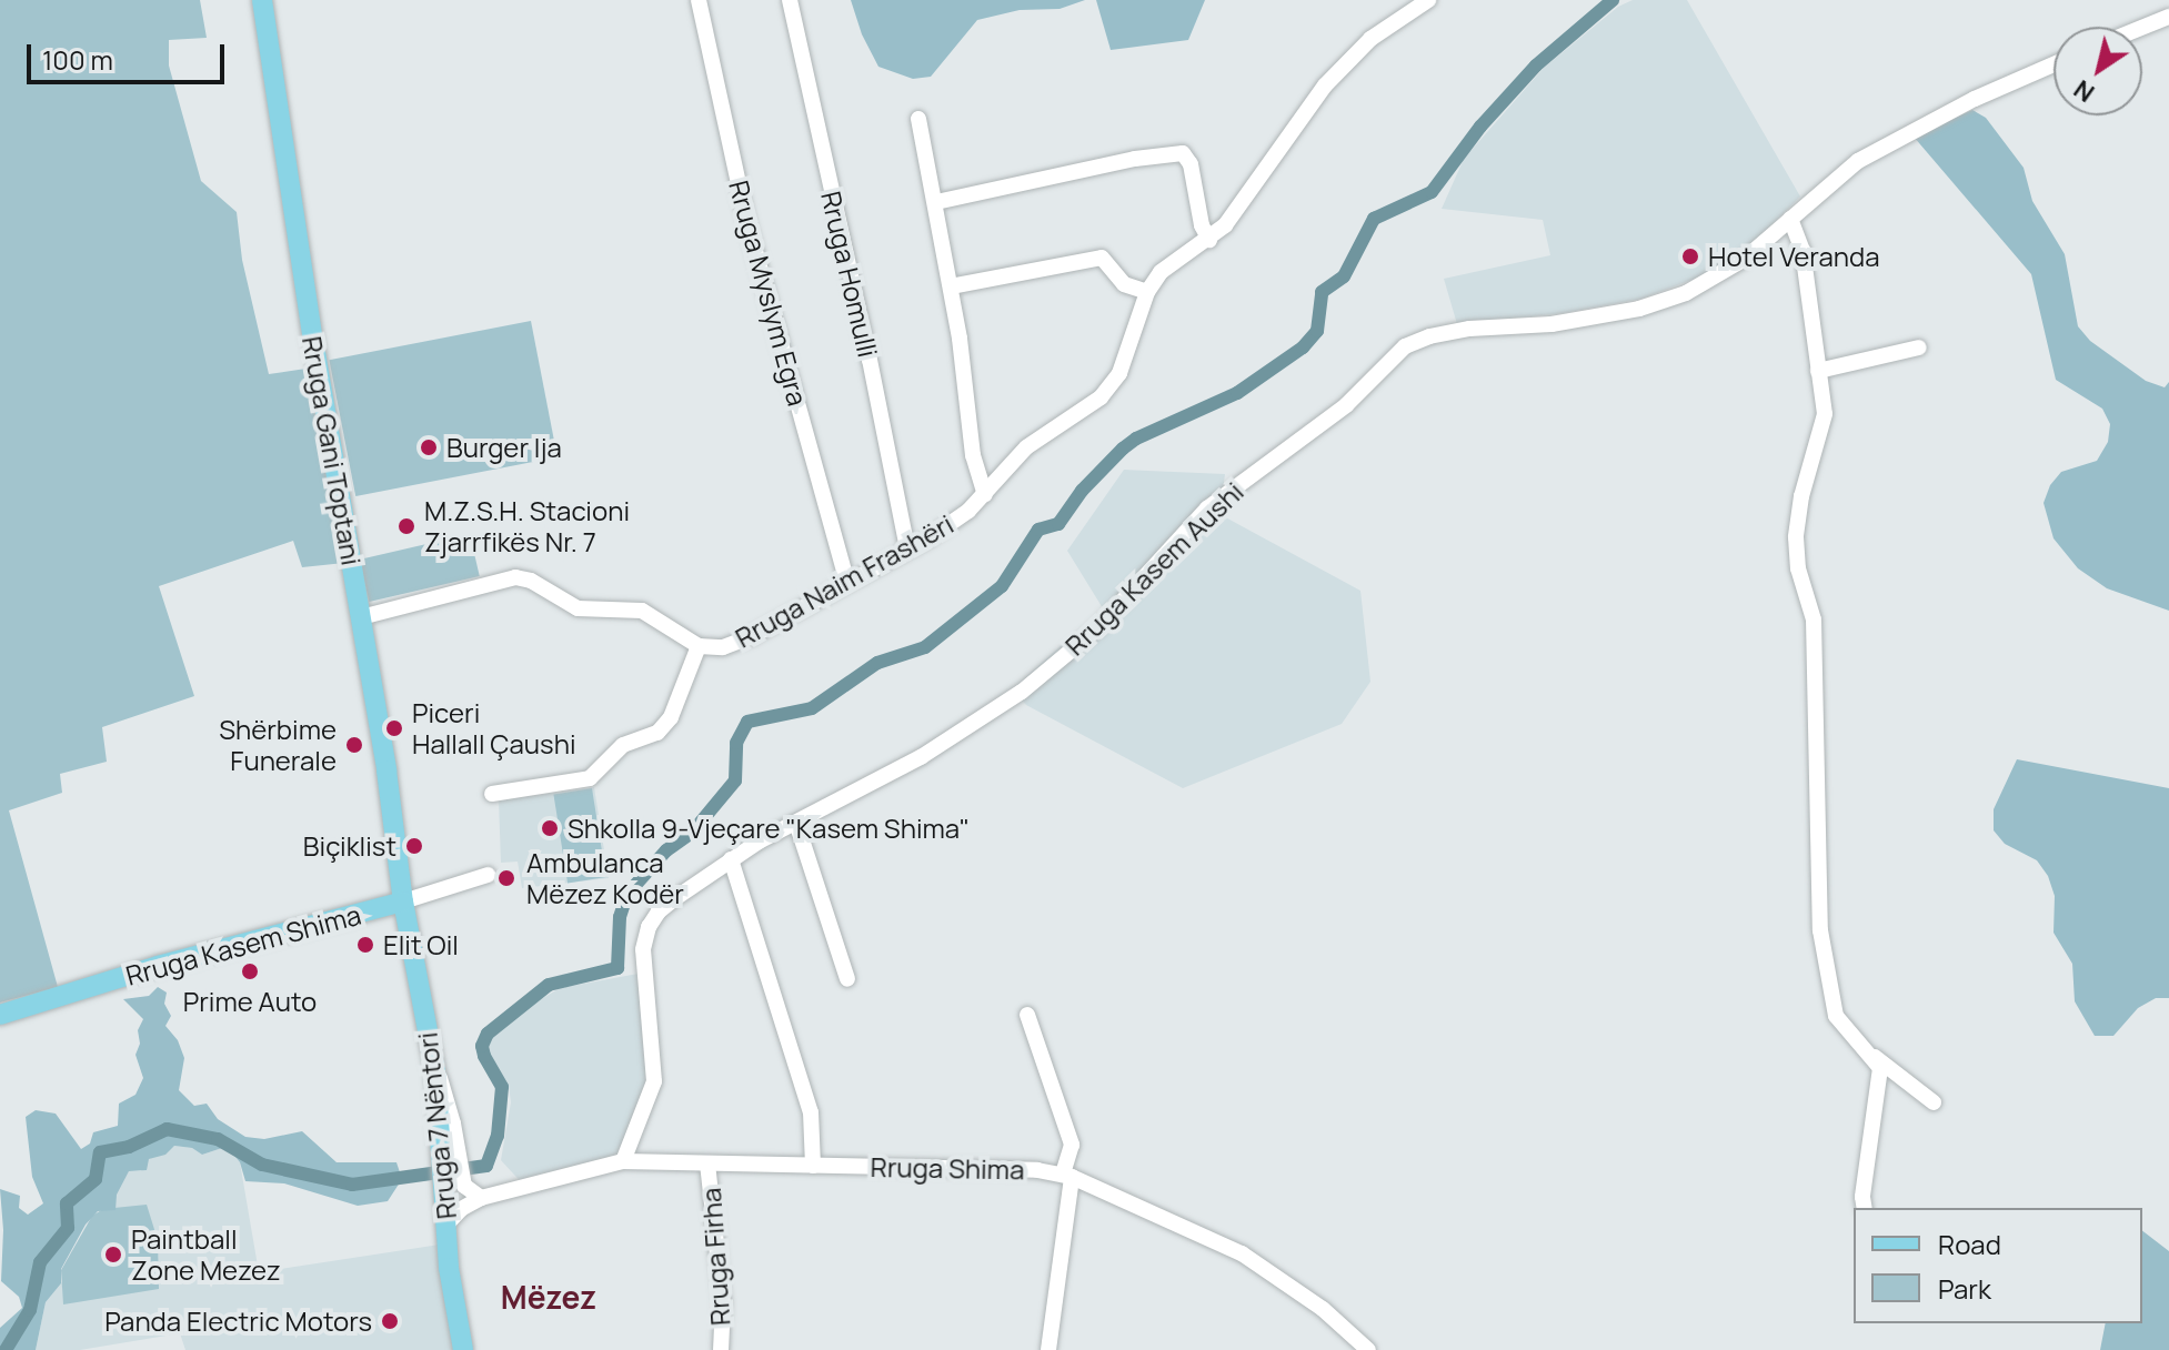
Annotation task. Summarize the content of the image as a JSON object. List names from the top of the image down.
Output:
{
  "streets": {
    "main road": ["Rruga Gani Toptani", "Rruga Kasem Shima", "Rruga 7 Nëntori"],
    "street": [
      "Rruga Homulli",
      "Rruga Myslym Egra",
      "Rruga Kasem Aushi",
      "Rruga Naim Frashëri",
      "Rruga Shima",
      "Rruga Firha"
    ]
  },
  "crossings": [
    ["Rruga Homulli", "Rruga Naim Frashëri"],
    ["Rruga Myslym Egra", "Rruga Naim Frashëri"],
    ["Rruga Gani Toptani", "Rruga Naim Frashëri"],
    ["Rruga Gani Toptani", "Rruga Kasem Shima"],
    ["Rruga Gani Toptani", "Rruga 7 Nëntori"],
    ["Rruga Kasem Aushi", "Rruga Shima"],
    ["Rruga Kasem Shima", "Rruga 7 Nëntori"],
    ["Rruga 7 Nëntori", "Rruga Shima"],
    ["Rruga Shima", "Rruga Firha"]
  ],
  "districts": ["Mëzez"],
  "places": [
    "Hotel Veranda",
    "Burger Ija",
    "M.Z.S.H. Stacioni Zjarrfikës Nr. 7",
    "Piceri Hallall Çaushi",
    "Shërbime Funerale",
    "Shkolla 9-Vjeçare \"Kasem Shima\"",
    "Biçiklist",
    "Ambulanca Mëzez Kodër",
    "Elit Oil",
    "Prime Auto",
    "Paintball Zone Mezez",
    "Panda Electric Motors"
  ],
  "legend": ["Road", "Park"],
  "scale_bar": "100 m",
  "north": "bottom left"
}
